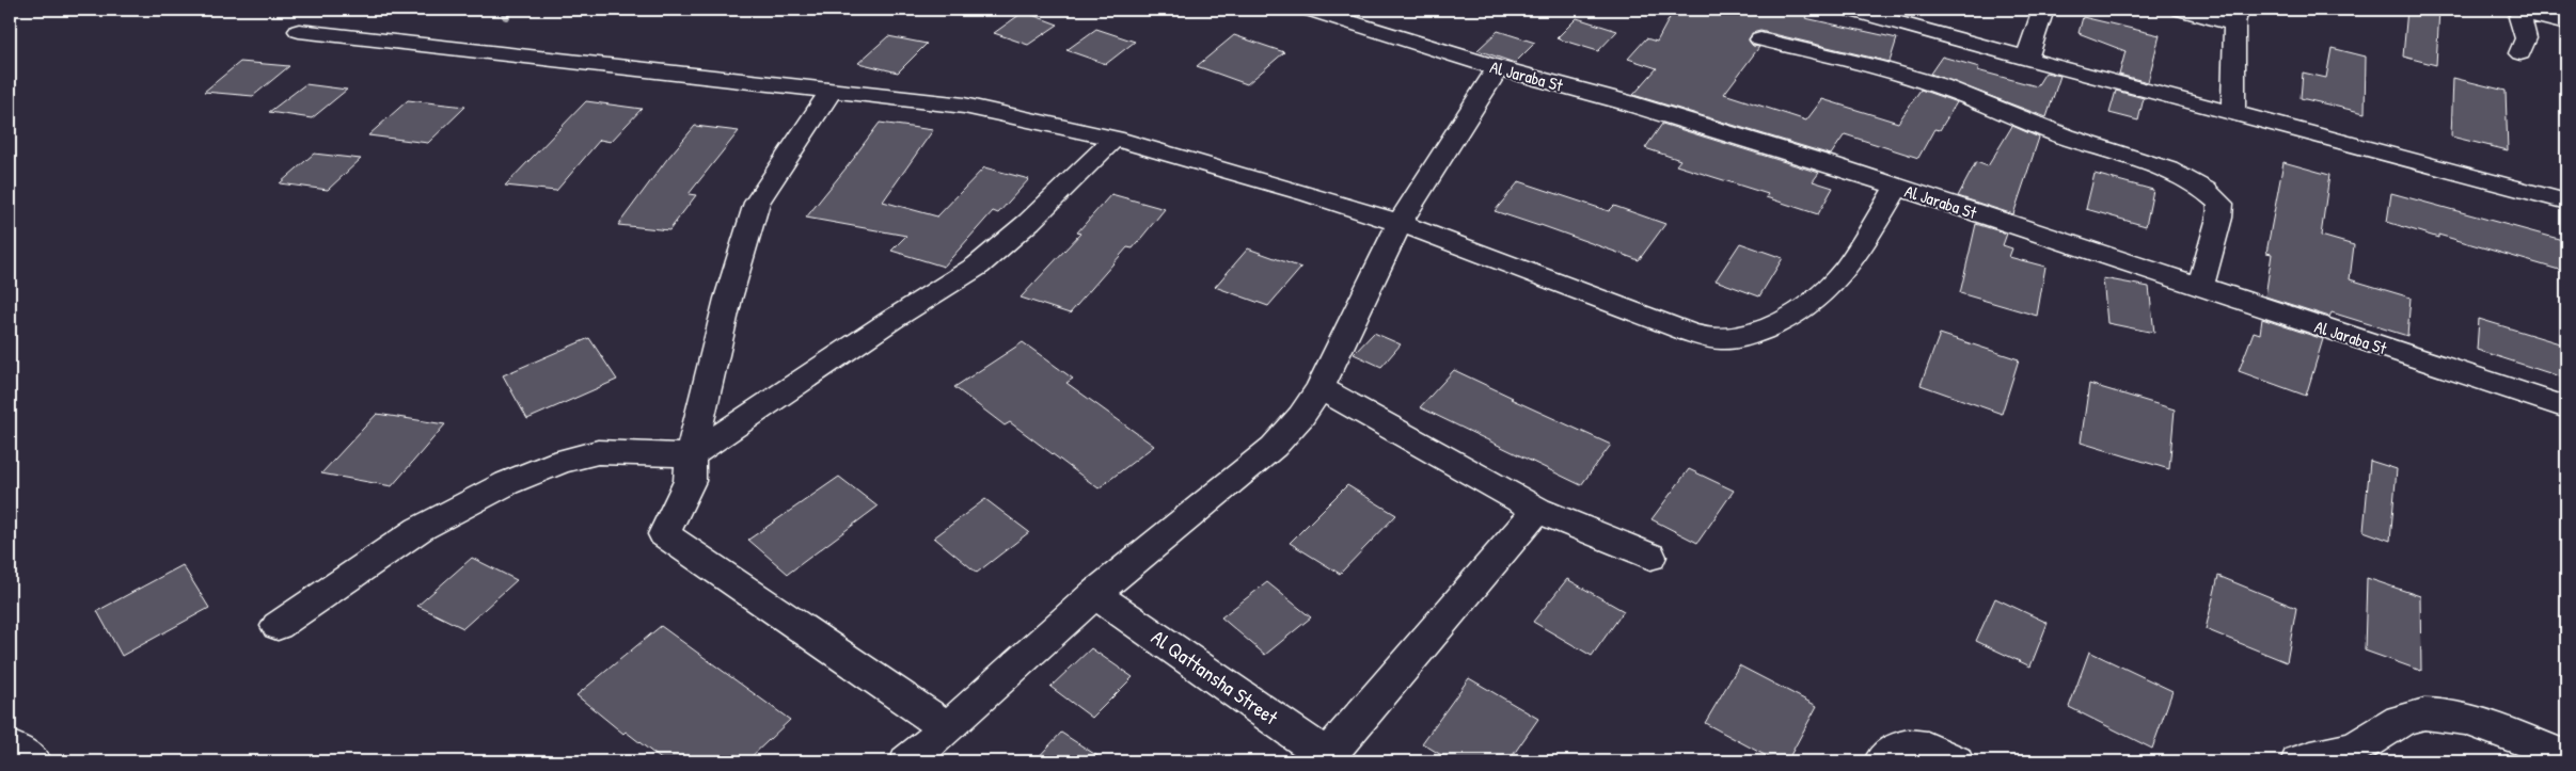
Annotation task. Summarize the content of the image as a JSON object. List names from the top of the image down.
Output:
{
  "streets": {
    "street": ["Al Jaraba St", "Al Qattansha Street"]
  }
}
